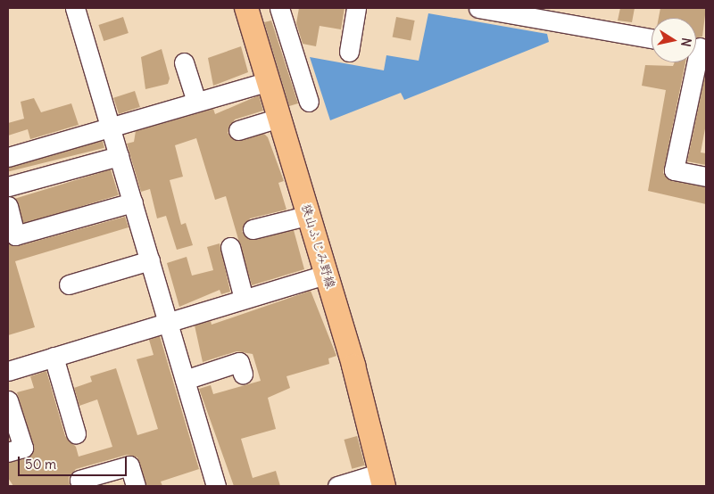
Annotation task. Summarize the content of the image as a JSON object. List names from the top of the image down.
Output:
{
  "streets": {
    "main road": ["狭山ふじみ野線"]
  },
  "scale_bar": "50 m",
  "north": "right"
}
